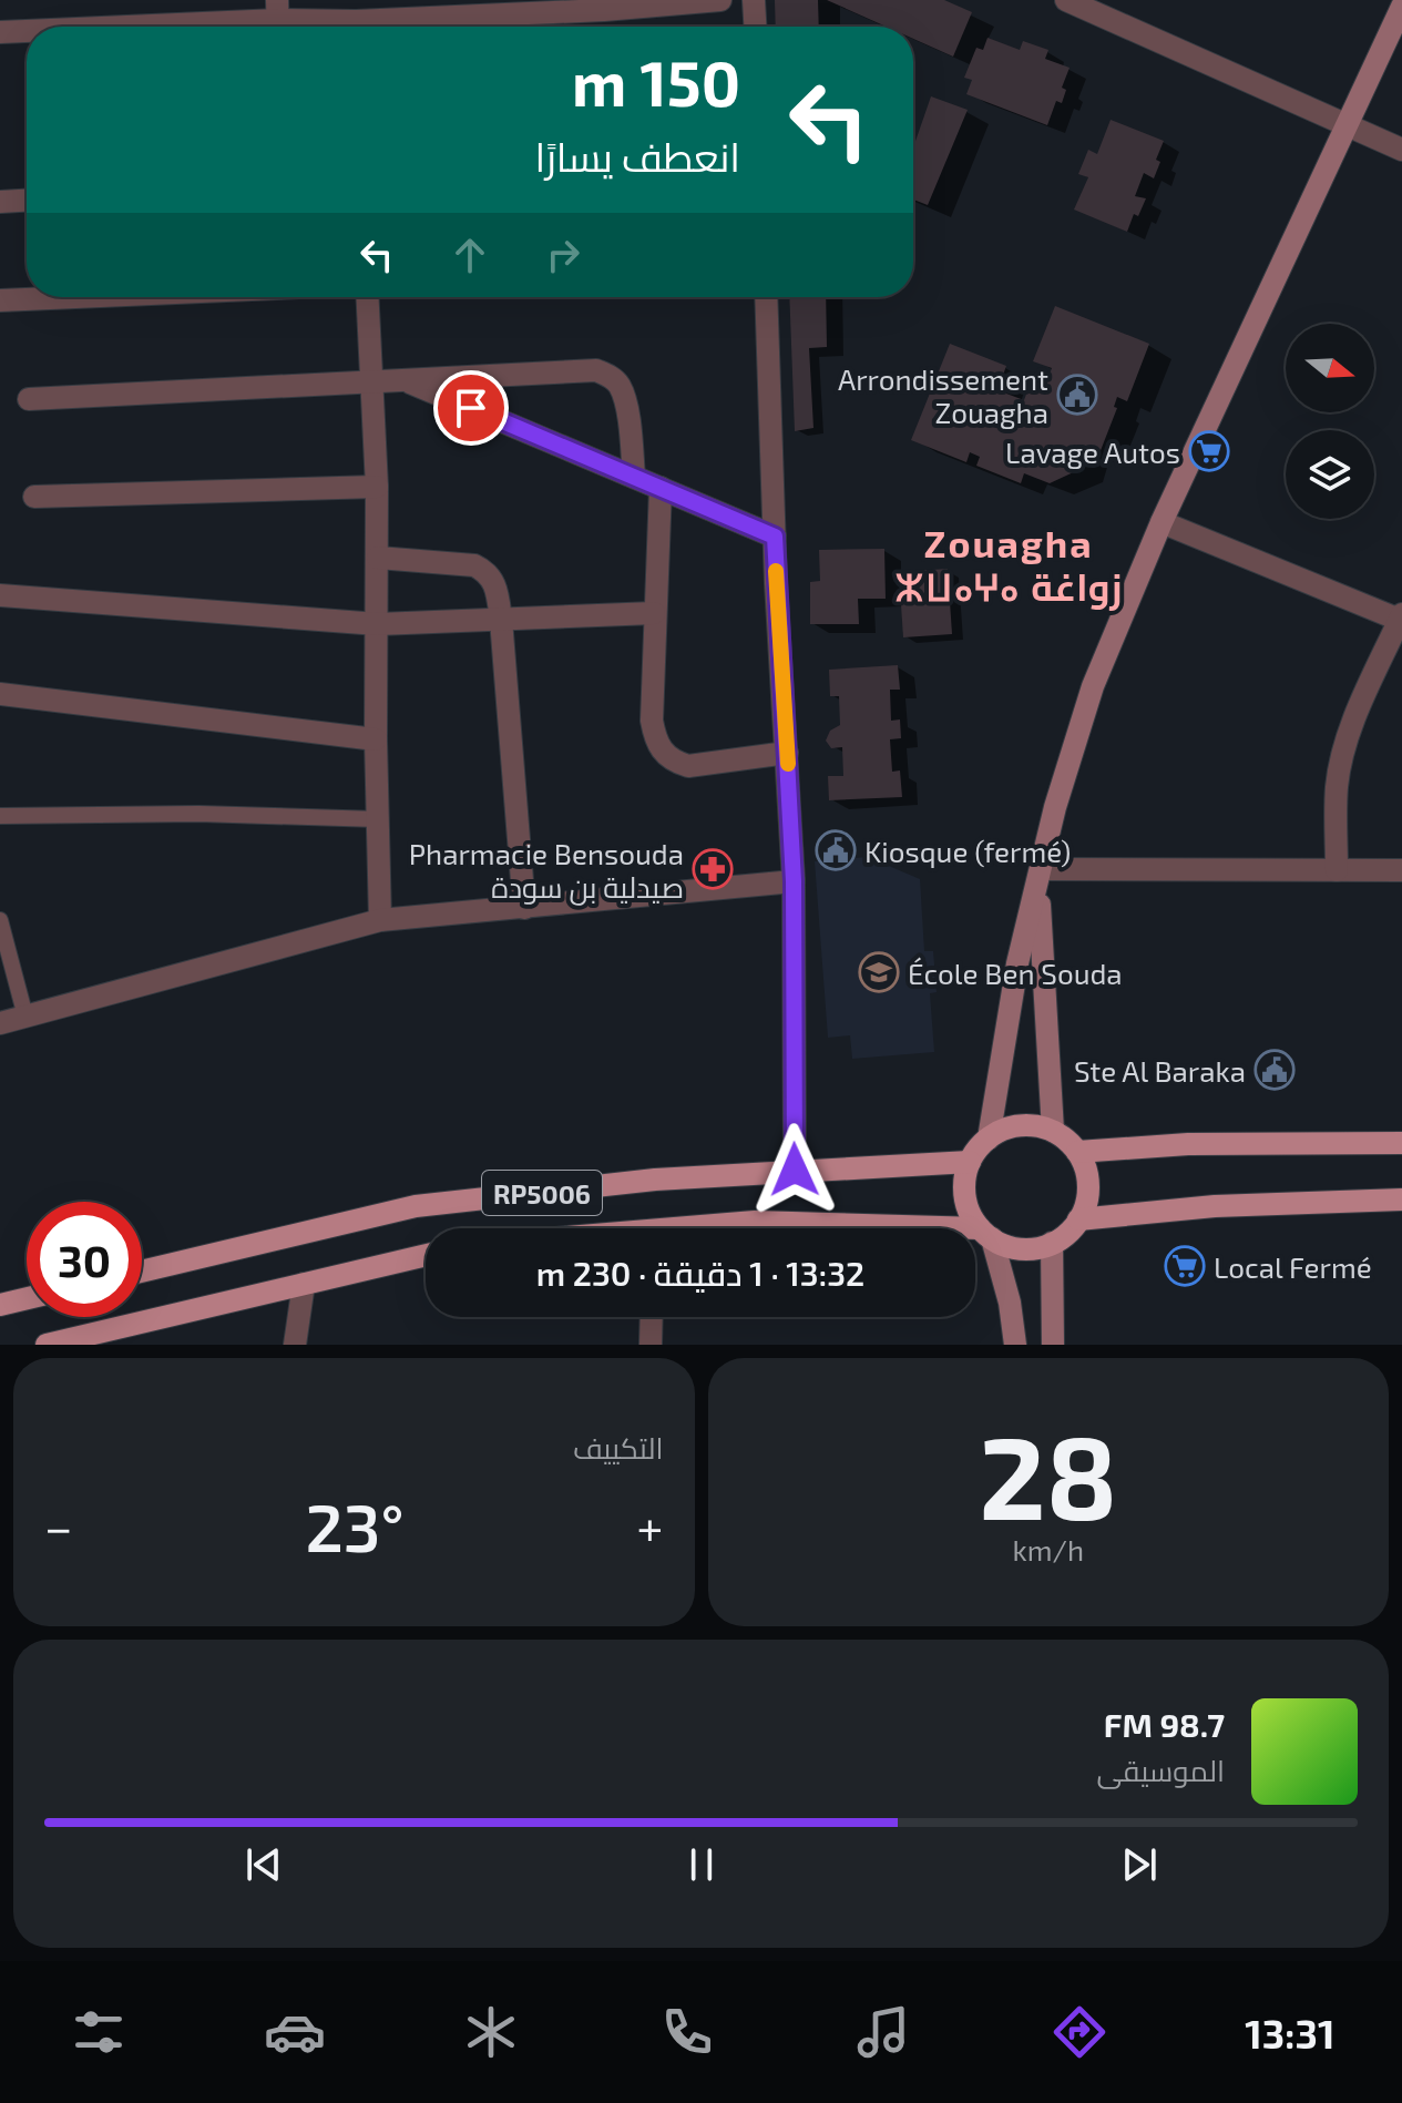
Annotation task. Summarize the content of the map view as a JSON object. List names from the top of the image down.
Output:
{
  "streets": {
    "main road": ["RP5006"]
  },
  "districts": ["Zouagha ⵣⵡⴰⵖⴰ زواغة"],
  "places": {
    "public building": ["Arrondissement Zouagha", "Kiosque (fermé)", "Ste Al Baraka"],
    "supermarket": ["Lavage Autos", "Local Fermé"],
    "pharmacy": ["Pharmacie Bensouda صيدلية بن سودة"],
    "school or university": ["École Ben Souda"]
  },
  "north": "right",
  "page": {
    "turn": ["150 m", "انعطف يسارًا"],
    "limit": "30",
    "trip": "13:32 · 1 دقيقة · 230 m",
    "tile": [
      ["28", "km/h"],
      "التكييف"
    ],
    "heat": ["−", "23°", "+"],
    "song": ["98.7 FM", "الموسيقى"],
    "tabs": "13:31"
  }
}
